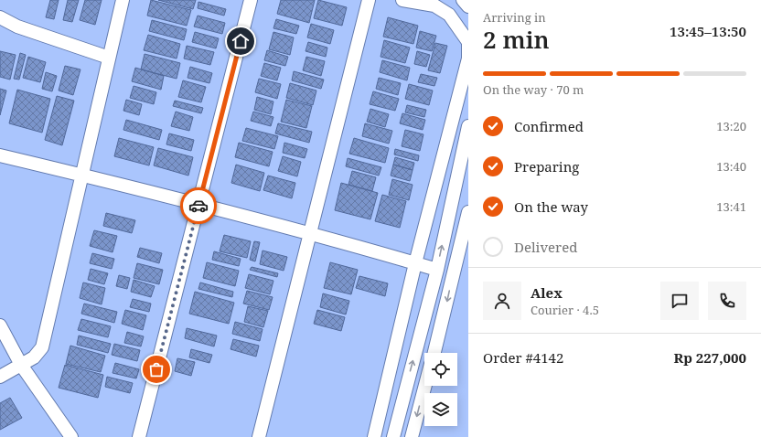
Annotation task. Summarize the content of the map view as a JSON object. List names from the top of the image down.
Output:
{
  "page": {
    "heading": ["2 min", "Arriving in", "13:45–13:50"],
    "panel": [
      "Alex",
      "Courier · 4.5",
      "Order #4142",
      "Rp 227,000"
    ],
    "bar": "On the way · 70 m",
    "list": [
      ["Confirmed", "13:20"],
      ["Preparing", "13:40"],
      ["On the way", "13:41"],
      "Delivered"
    ]
  }
}
